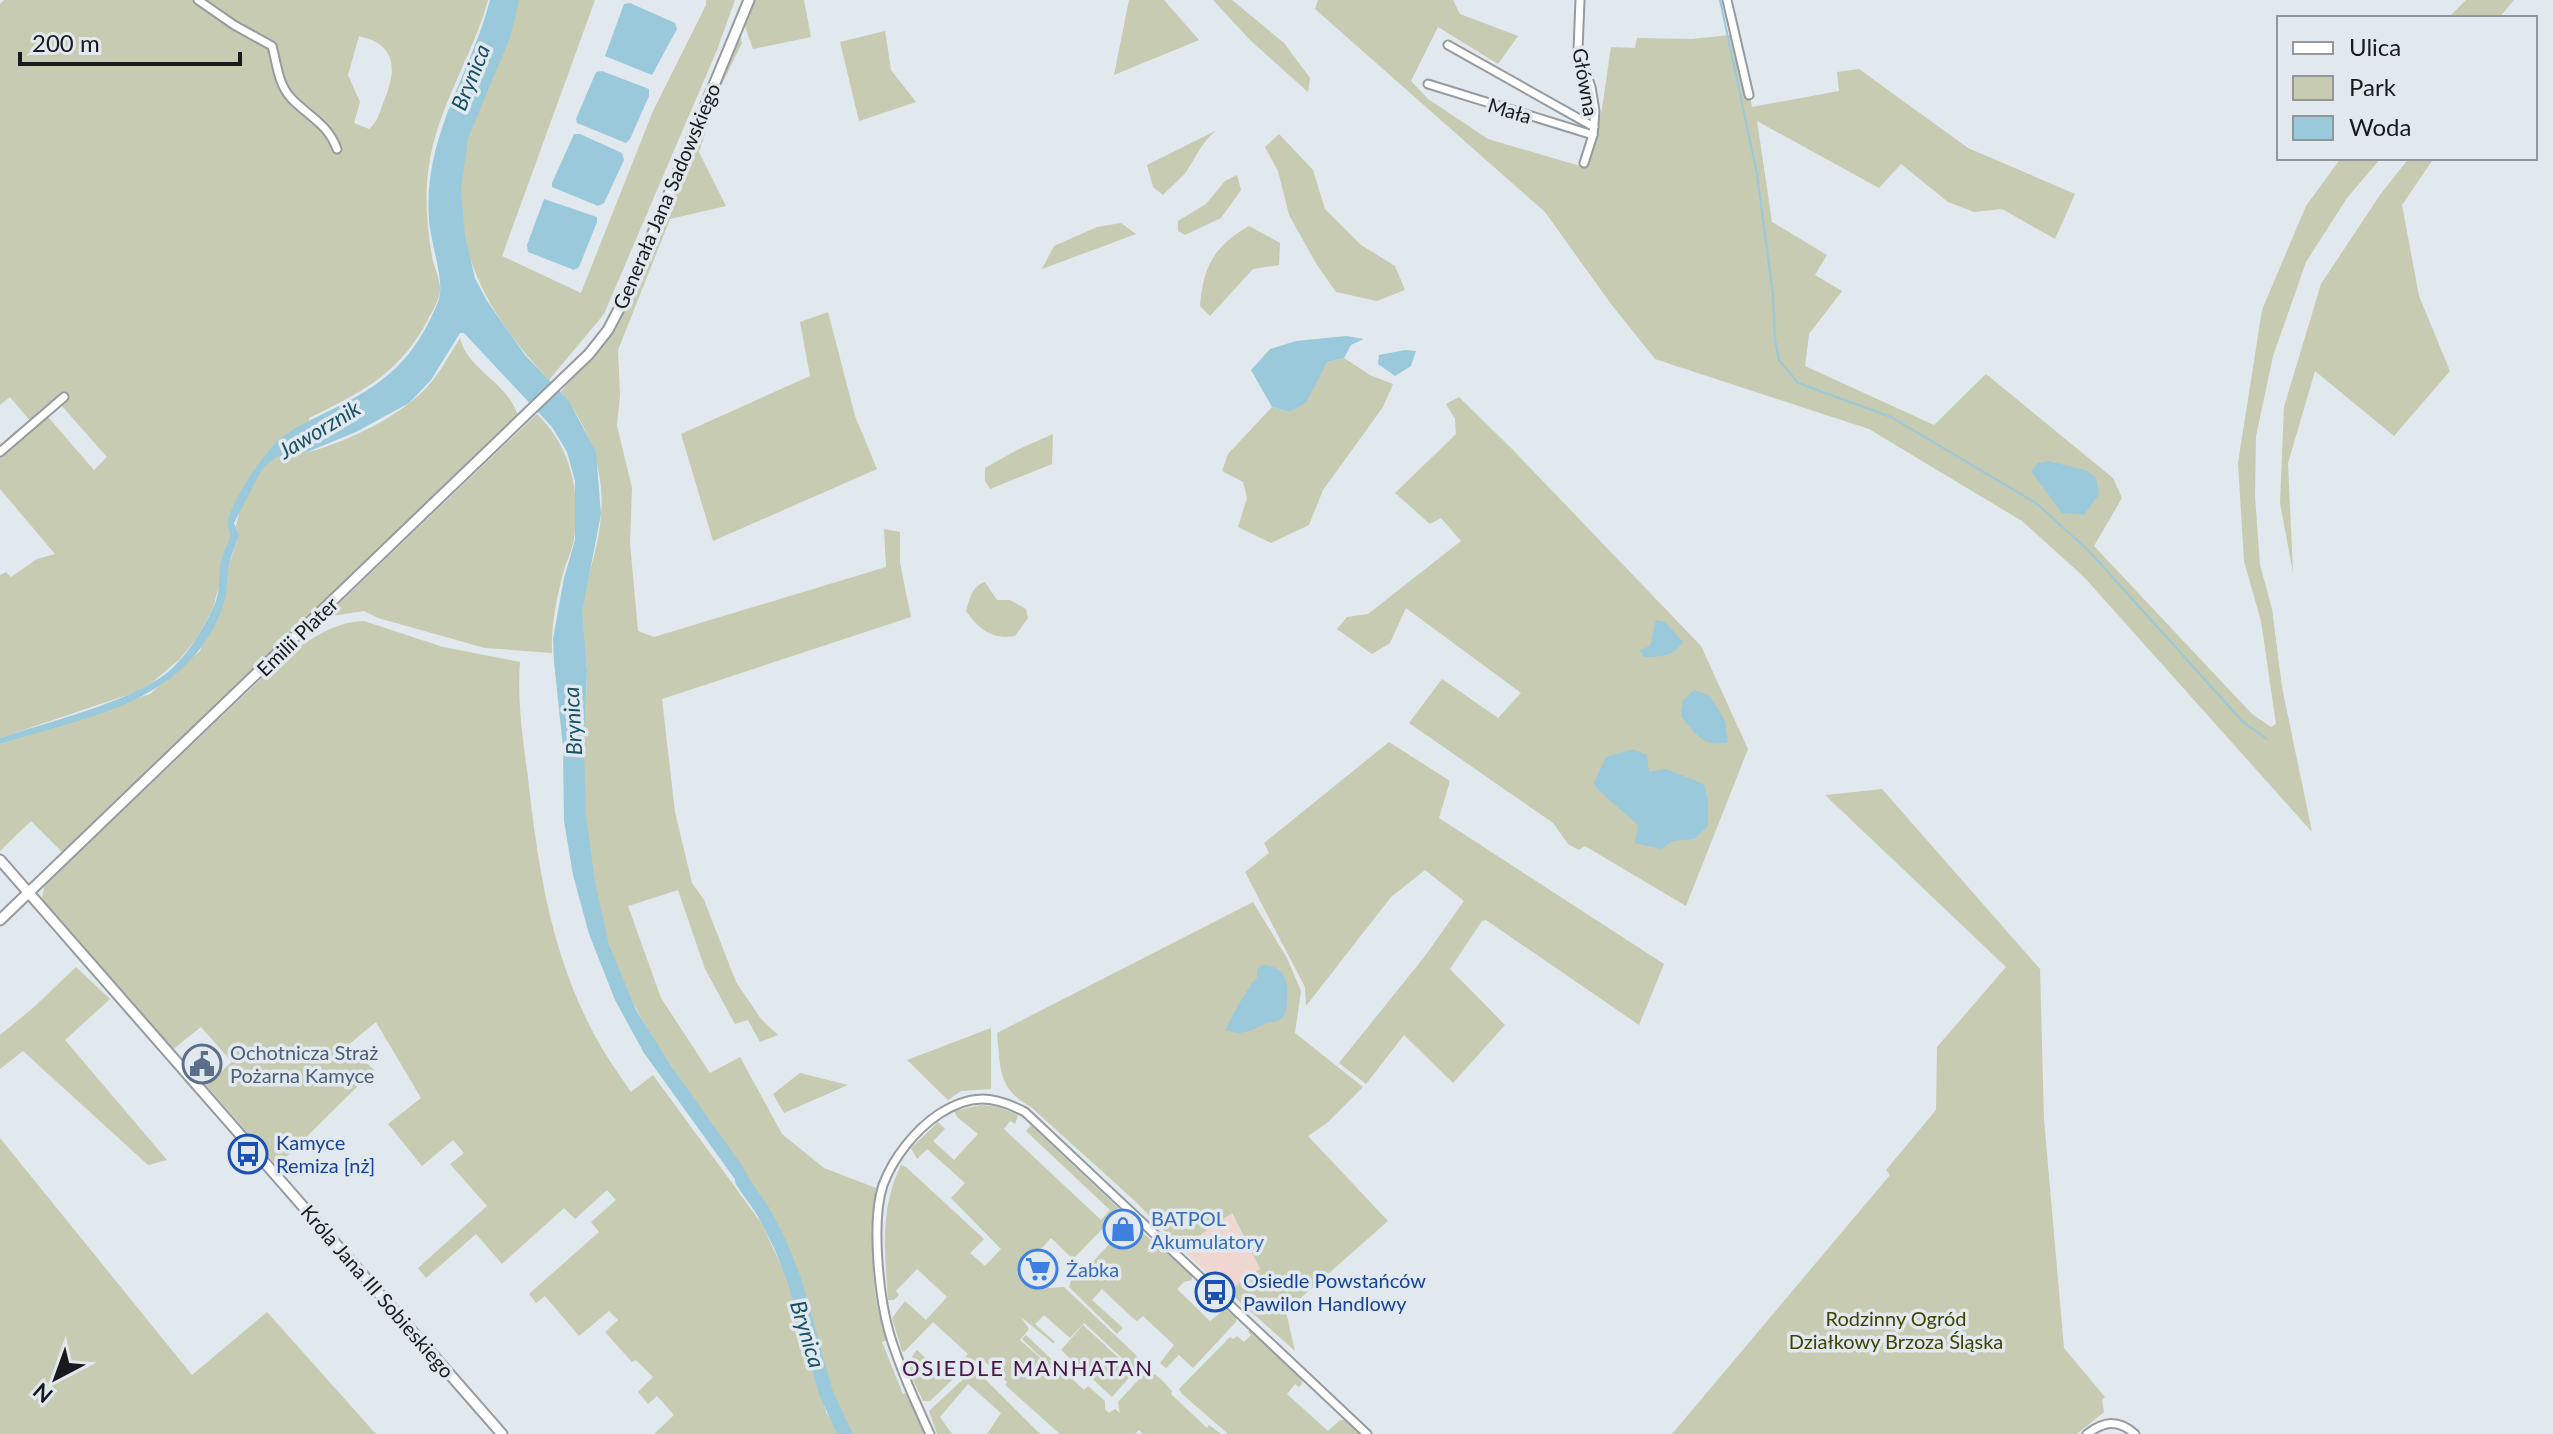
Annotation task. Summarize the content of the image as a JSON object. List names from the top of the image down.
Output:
{
  "streets": {
    "street": [
      "Główna",
      "Mała",
      "Generała Jana Sadowskiego",
      "Emilii Plater",
      "Króla Jana III Sobieskiego"
    ]
  },
  "crossings": [
    ["Główna", "Mała"],
    ["Generała Jana Sadowskiego", "Emilii Plater"],
    ["Emilii Plater", "Króla Jana III Sobieskiego"]
  ],
  "districts": ["OSIEDLE MANHATAN"],
  "water": ["Brynica", "Jaworznik"],
  "parks": ["Rodzinny Ogród Działkowy Brzoza Śląska"],
  "places": {
    "public building": ["Ochotnicza Straż Pożarna Kamyce"],
    "bus stop": ["Kamyce Remiza [nż]", "Osiedle Powstańców Pawilon Handlowy"],
    "shop": ["BATPOL Akumulatory"],
    "supermarket": ["Żabka"]
  },
  "legend": ["Ulica", "Park", "Woda"],
  "scale_bar": "200 m",
  "north": "bottom left"
}
